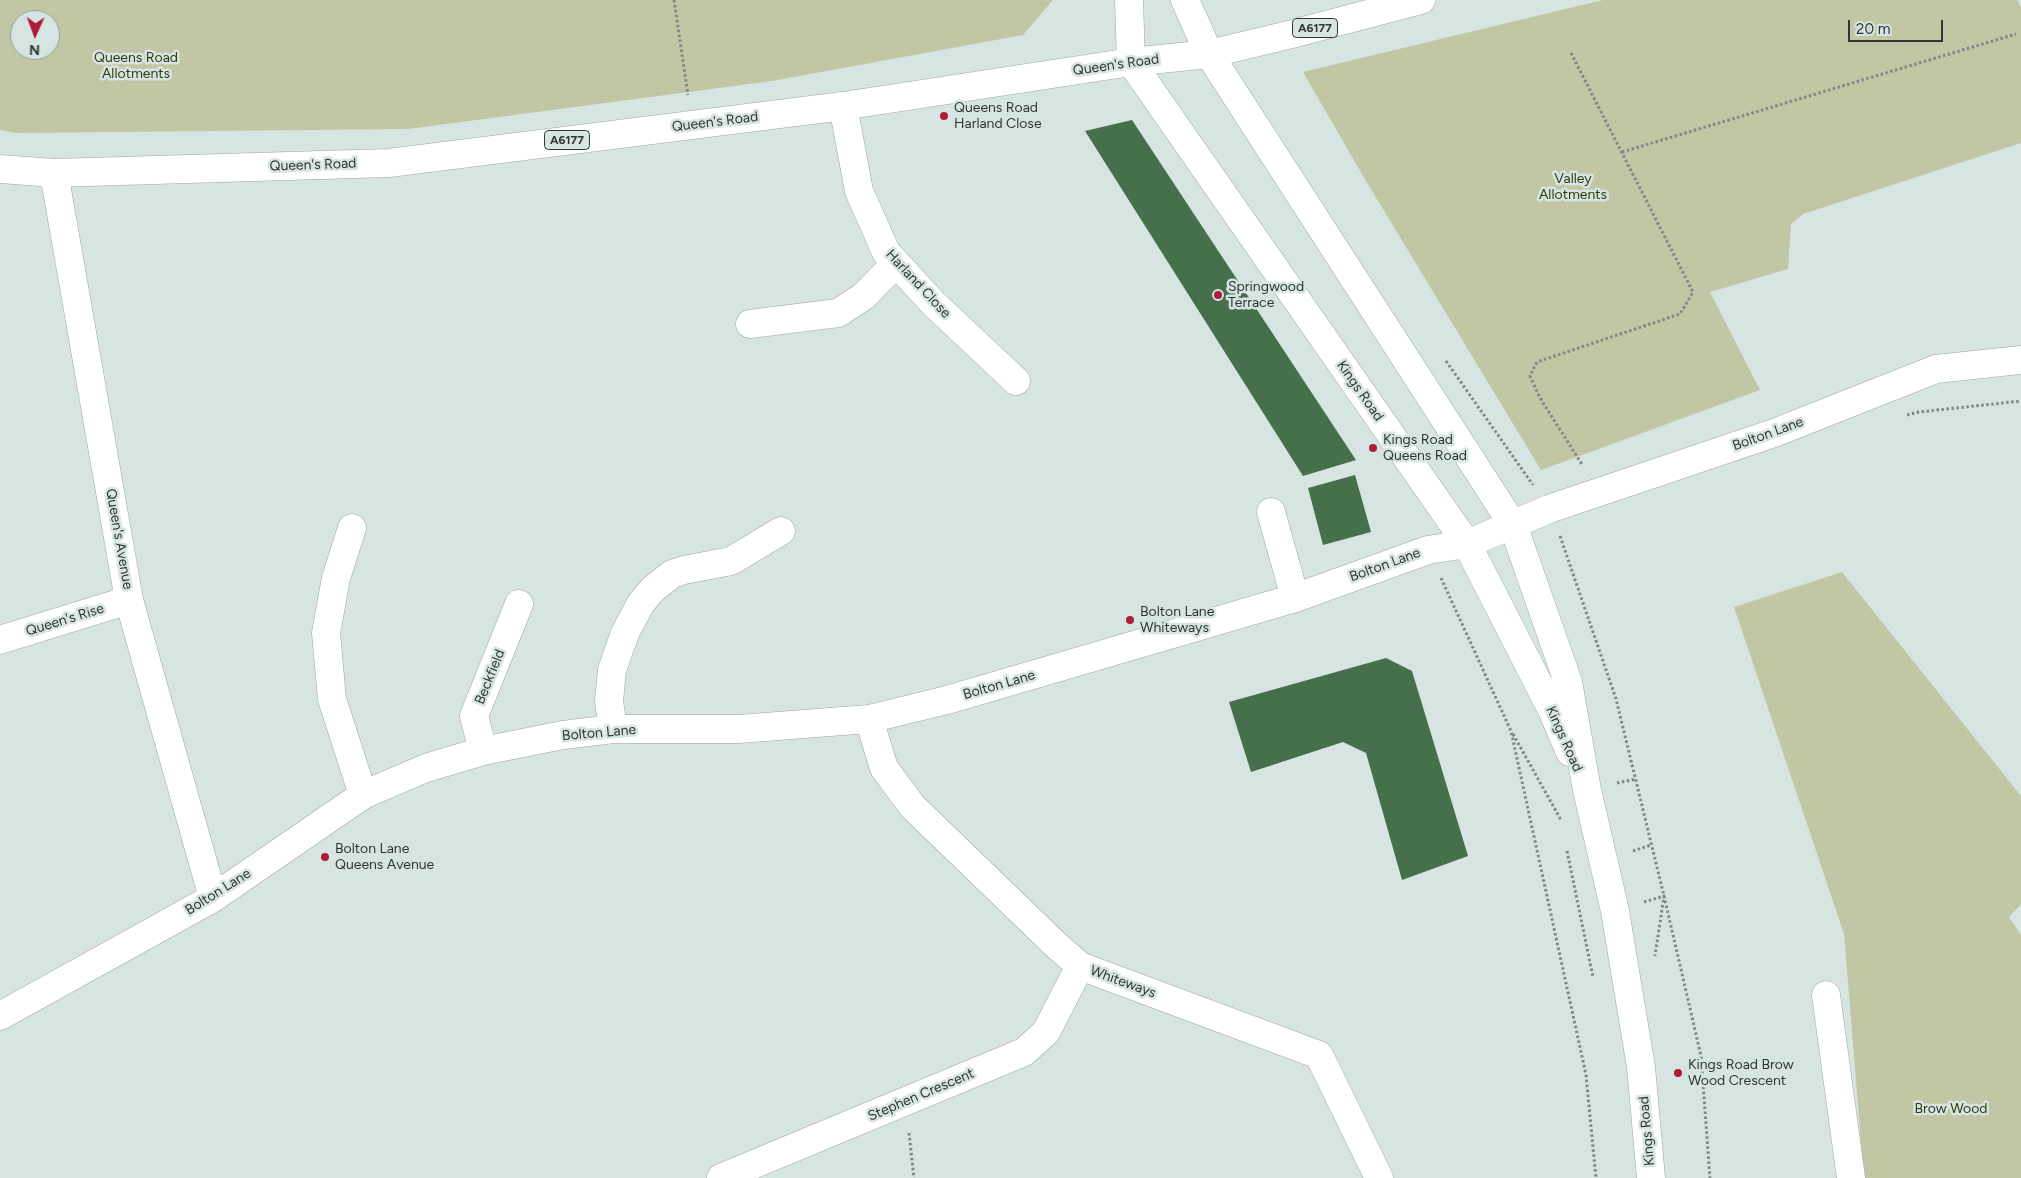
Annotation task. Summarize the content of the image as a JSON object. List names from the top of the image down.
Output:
{
  "streets": {
    "main road": [
      "A6177",
      "Queen's Road",
      "Harland Close",
      "Kings Road",
      "Bolton Lane",
      "Queen's Avenue",
      "Queen's Rise",
      "Beckfield",
      "Whiteways",
      "Stephen Crescent"
    ]
  },
  "crossings": [
    ["Queen's Road", "Harland Close"],
    ["Queen's Road", "Kings Road"],
    ["Queen's Road", "Queen's Avenue"],
    ["Kings Road", "Bolton Lane"],
    ["Bolton Lane", "Queen's Avenue"],
    ["Bolton Lane", "Beckfield"],
    ["Bolton Lane", "Whiteways"],
    ["Queen's Avenue", "Queen's Rise"],
    ["Whiteways", "Stephen Crescent"]
  ],
  "parks": ["Queens Road Allotments", "Valley Allotments", "Brow Wood"],
  "places": [
    "Queens Road Harland Close",
    "Springwood Terrace",
    "Kings Road Queens Road",
    "Bolton Lane Whiteways",
    "Bolton Lane Queens Avenue",
    "Kings Road Brow Wood Crescent"
  ],
  "scale_bar": "20 m",
  "north": "bottom"
}
